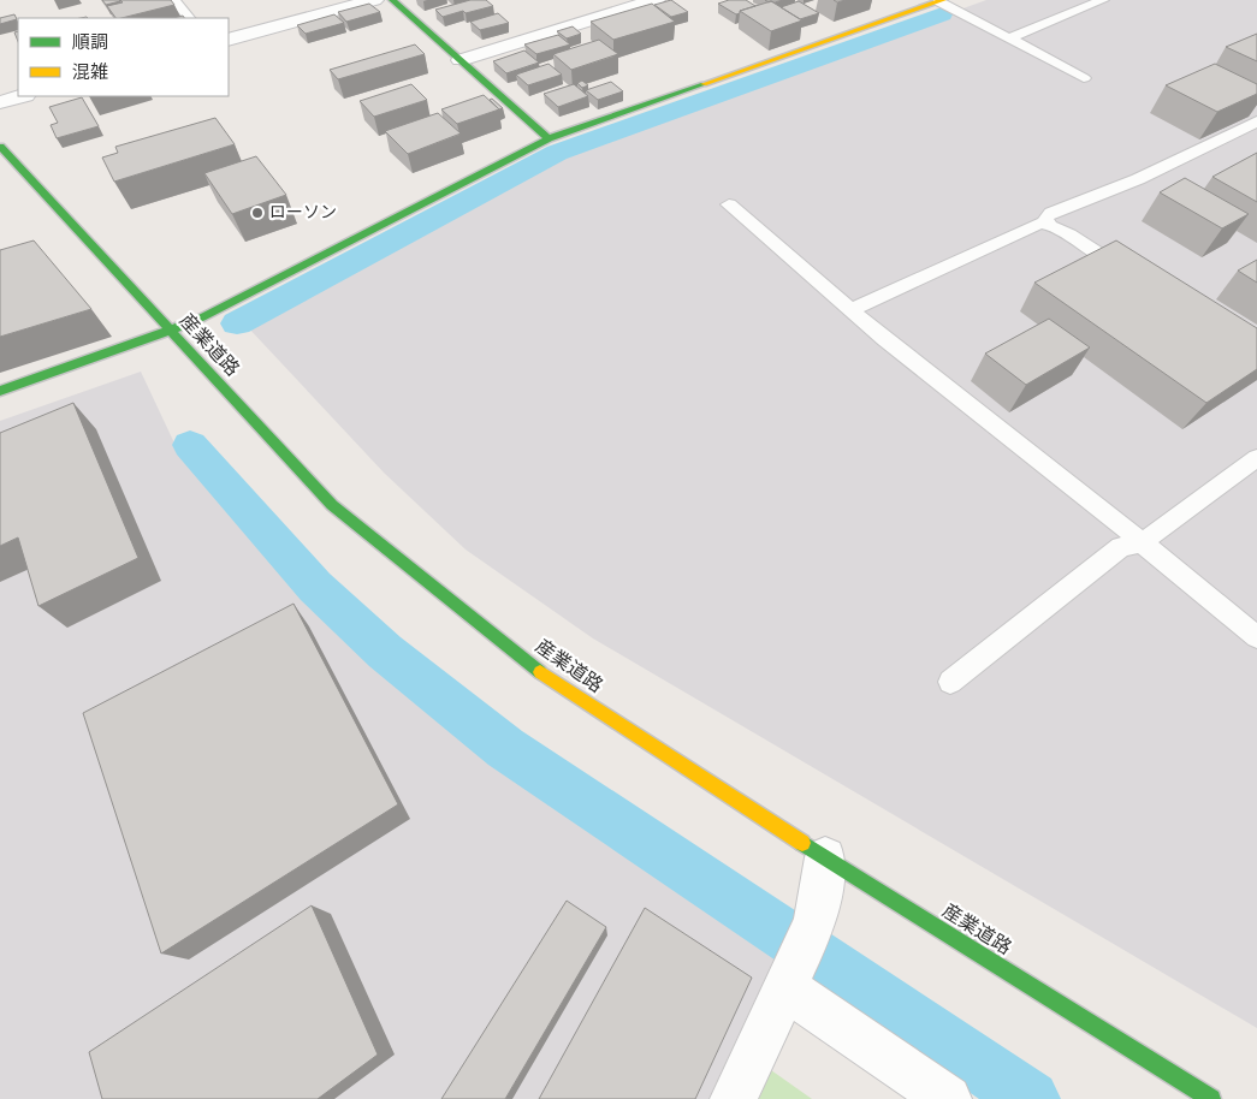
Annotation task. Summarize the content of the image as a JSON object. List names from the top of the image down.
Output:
{
  "streets": {
    "street": ["産業道路"]
  },
  "places": ["ローソン"],
  "legend": ["順調", "混雑"]
}
